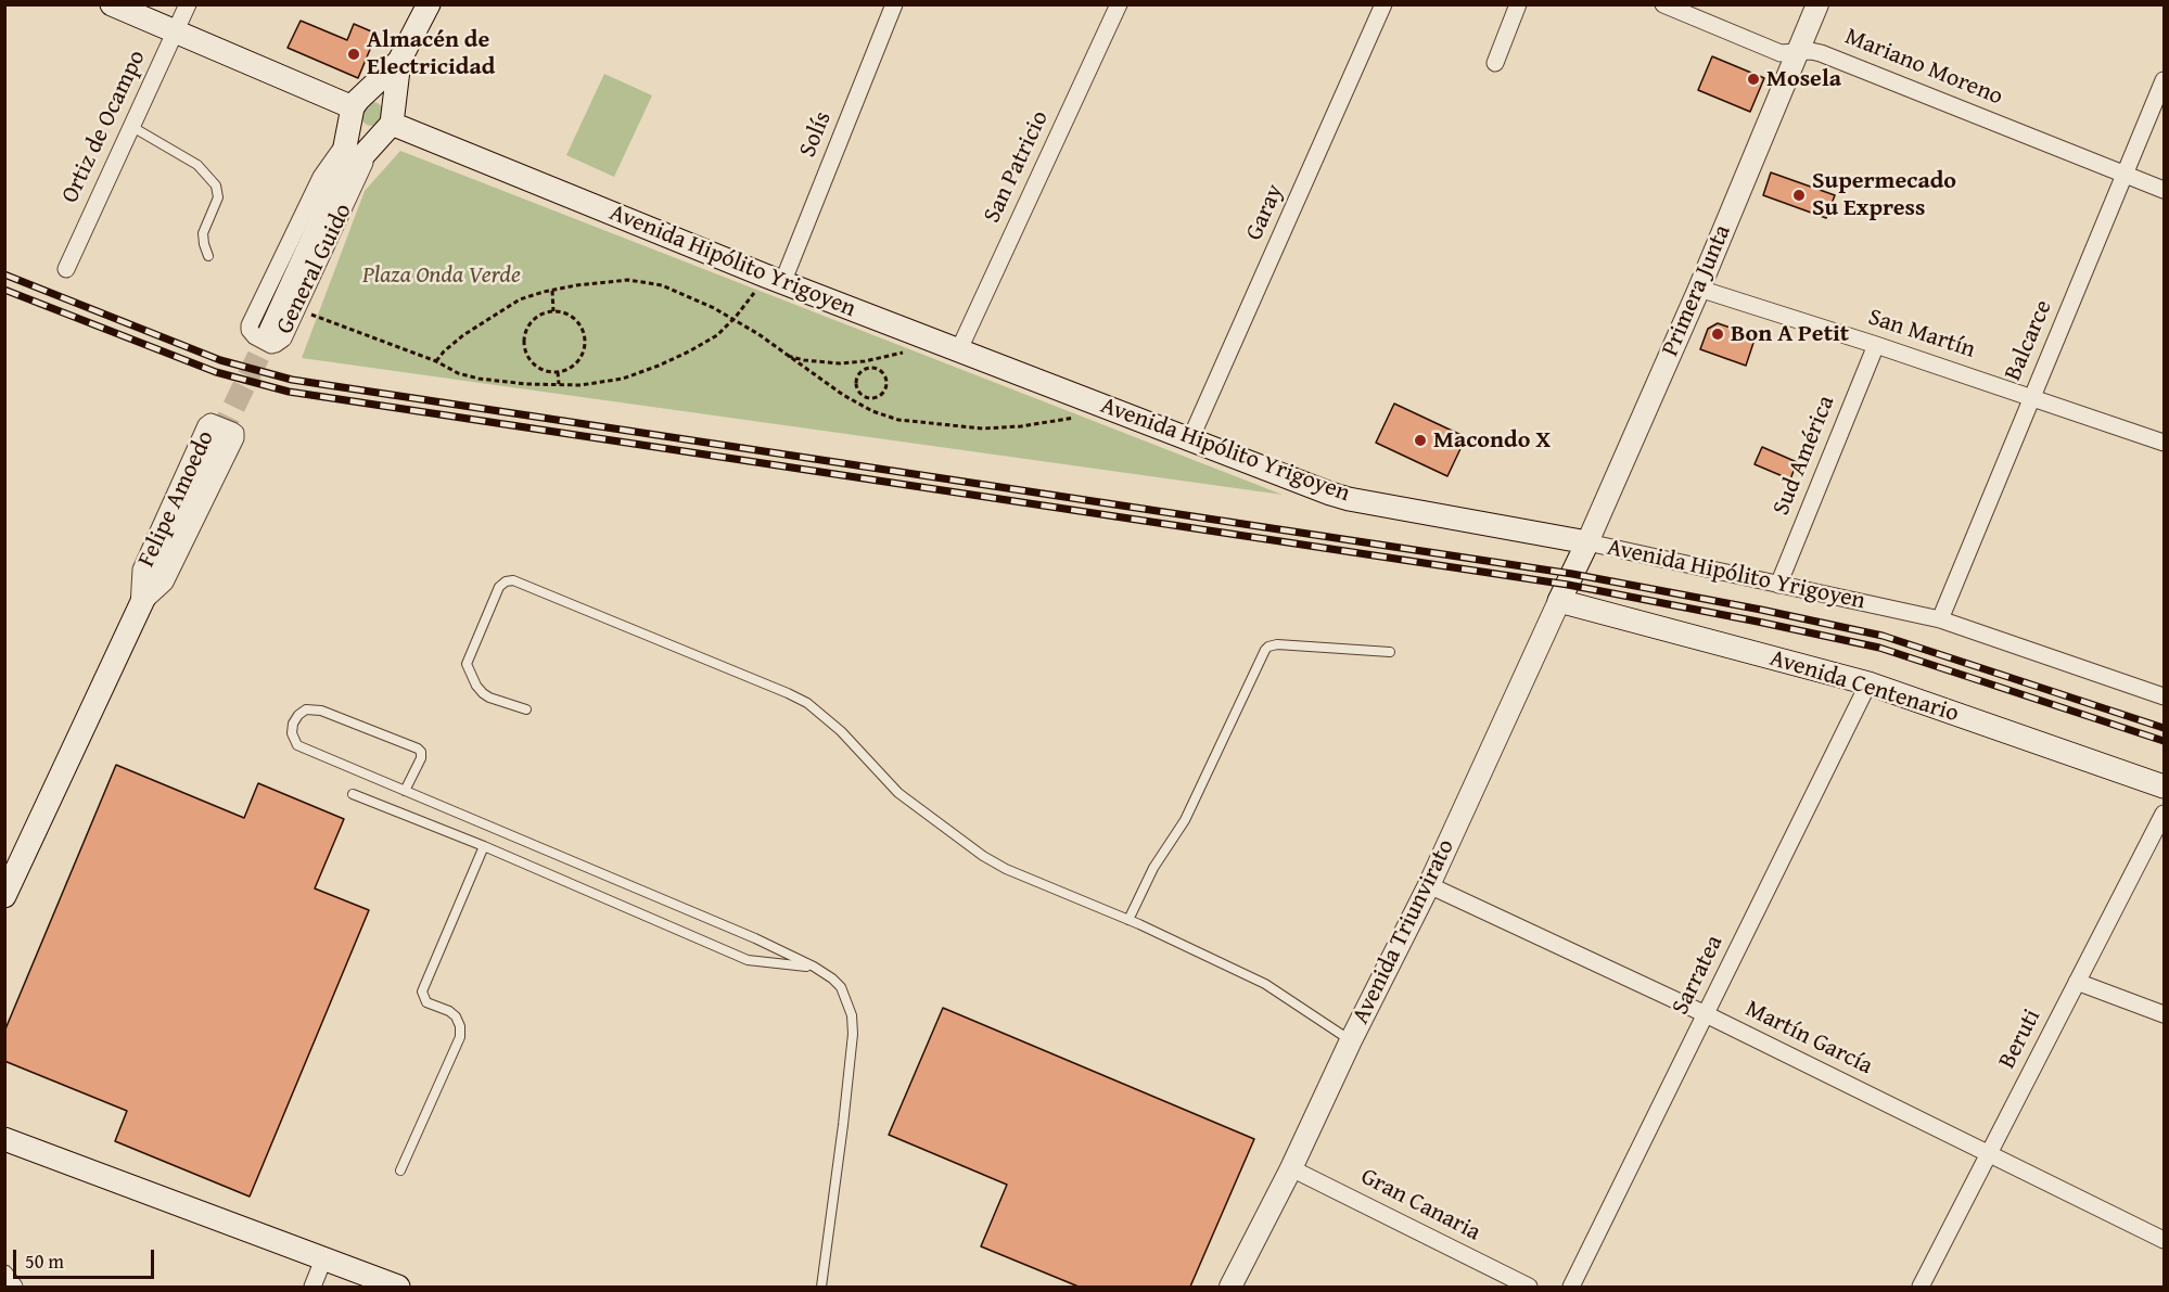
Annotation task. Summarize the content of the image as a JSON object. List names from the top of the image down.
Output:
{
  "streets": {
    "main road": [
      "Avenida Hipólito Yrigoyen",
      "General Guido",
      "Primera Junta",
      "Felipe Amoedo",
      "Avenida Centenario",
      "Avenida Triunvirato"
    ],
    "street": [
      "Mariano Moreno",
      "Ortiz de Ocampo",
      "Solís",
      "San Patricio",
      "Garay",
      "San Martín",
      "Balcarce",
      "Sud América",
      "Sarratea",
      "Martín García",
      "Beruti",
      "Gran Canaria"
    ]
  },
  "crossings": [
    ["Mariano Moreno", "Primera Junta"],
    ["Mariano Moreno", "Balcarce"],
    ["Solís", "Avenida Hipólito Yrigoyen"],
    ["San Patricio", "Avenida Hipólito Yrigoyen"],
    ["Garay", "Avenida Hipólito Yrigoyen"],
    ["Avenida Hipólito Yrigoyen", "General Guido"],
    ["Avenida Hipólito Yrigoyen", "Primera Junta"],
    ["Avenida Hipólito Yrigoyen", "Balcarce"],
    ["Avenida Hipólito Yrigoyen", "Sud América"],
    ["Primera Junta", "San Martín"],
    ["Primera Junta", "Avenida Triunvirato"],
    ["San Martín", "Balcarce"],
    ["San Martín", "Sud América"],
    ["Avenida Centenario", "Avenida Triunvirato"],
    ["Avenida Centenario", "Sarratea"],
    ["Avenida Triunvirato", "Martín García"],
    ["Avenida Triunvirato", "Gran Canaria"],
    ["Sarratea", "Martín García"],
    ["Martín García", "Beruti"]
  ],
  "parks": ["Plaza Onda Verde"],
  "places": [
    "Almacén de Electricidad",
    "Mosela",
    "Supermecado Su Express",
    "Bon A Petit",
    "Macondo X"
  ],
  "scale_bar": "50 m"
}
